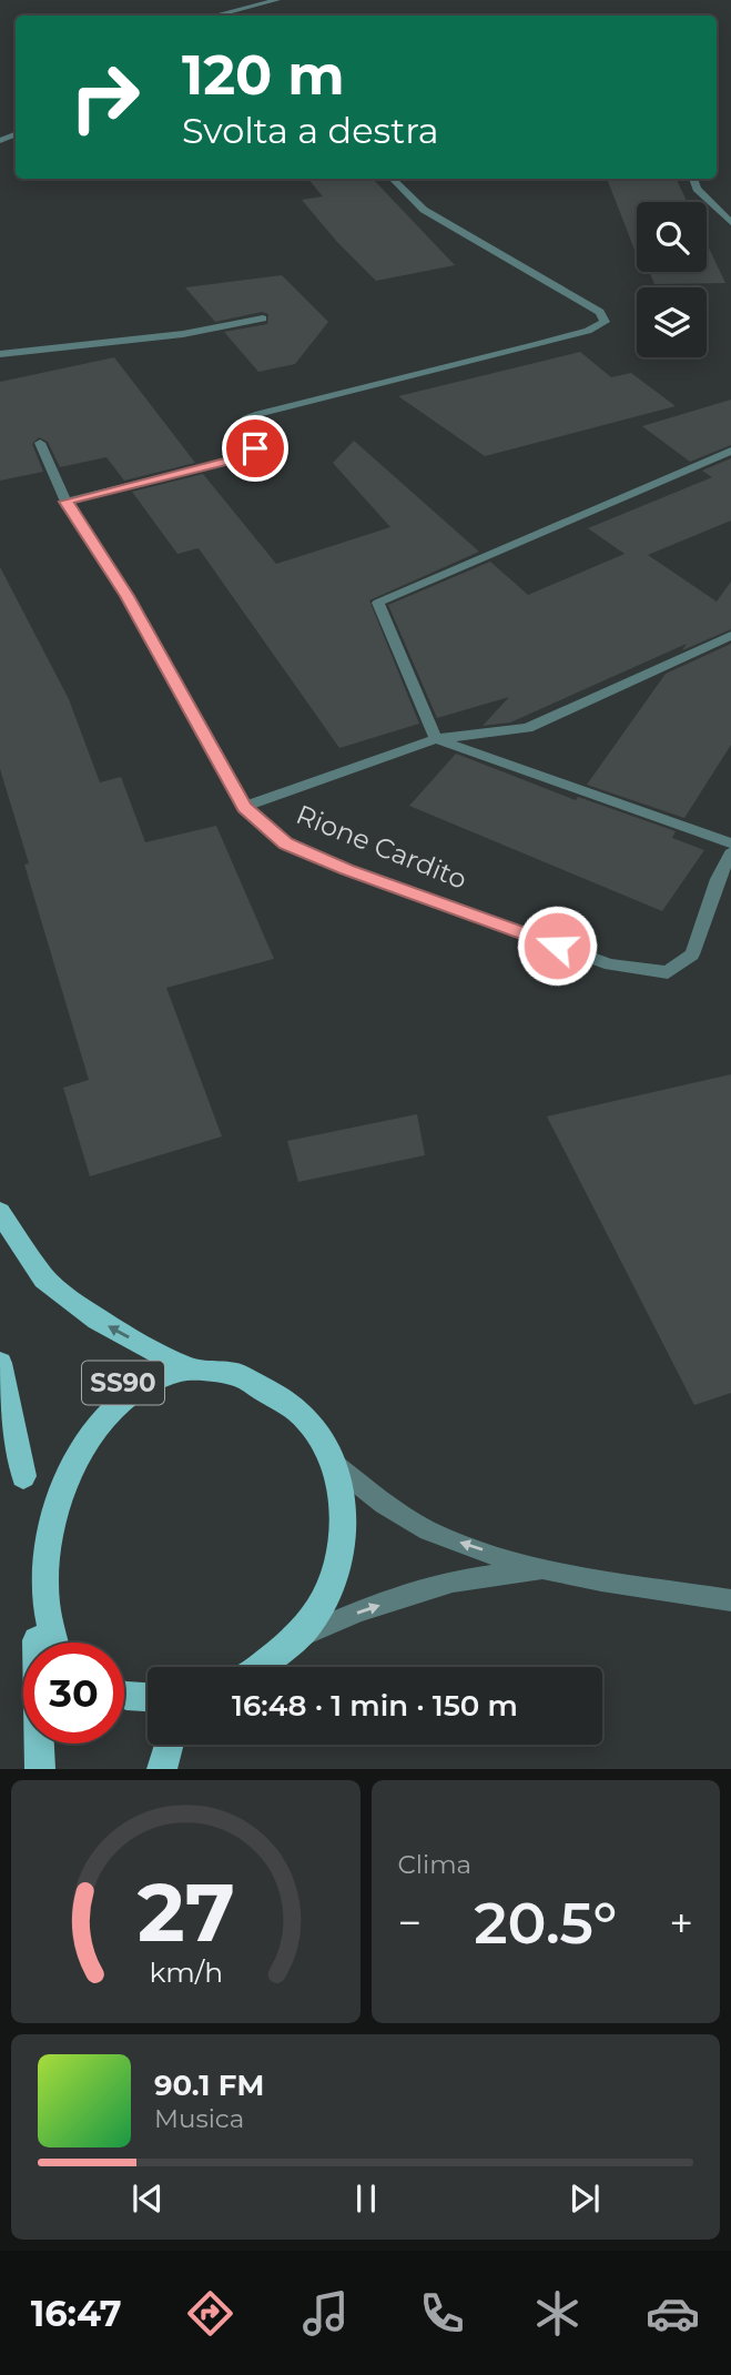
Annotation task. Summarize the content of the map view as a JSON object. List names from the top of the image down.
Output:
{
  "streets": {
    "main road": ["SS90"],
    "street": ["Rione Cardito"]
  },
  "page": {
    "turn": ["120 m", "Svolta a destra"],
    "limit": "30",
    "trip": "16:48 · 1 min · 150 m",
    "tile": "Clima",
    "heat": ["−", "20.5°", "+"],
    "song": ["90.1 FM", "Musica"],
    "tabs": "16:47",
    "gauge": ["27", "km/h"]
  }
}
